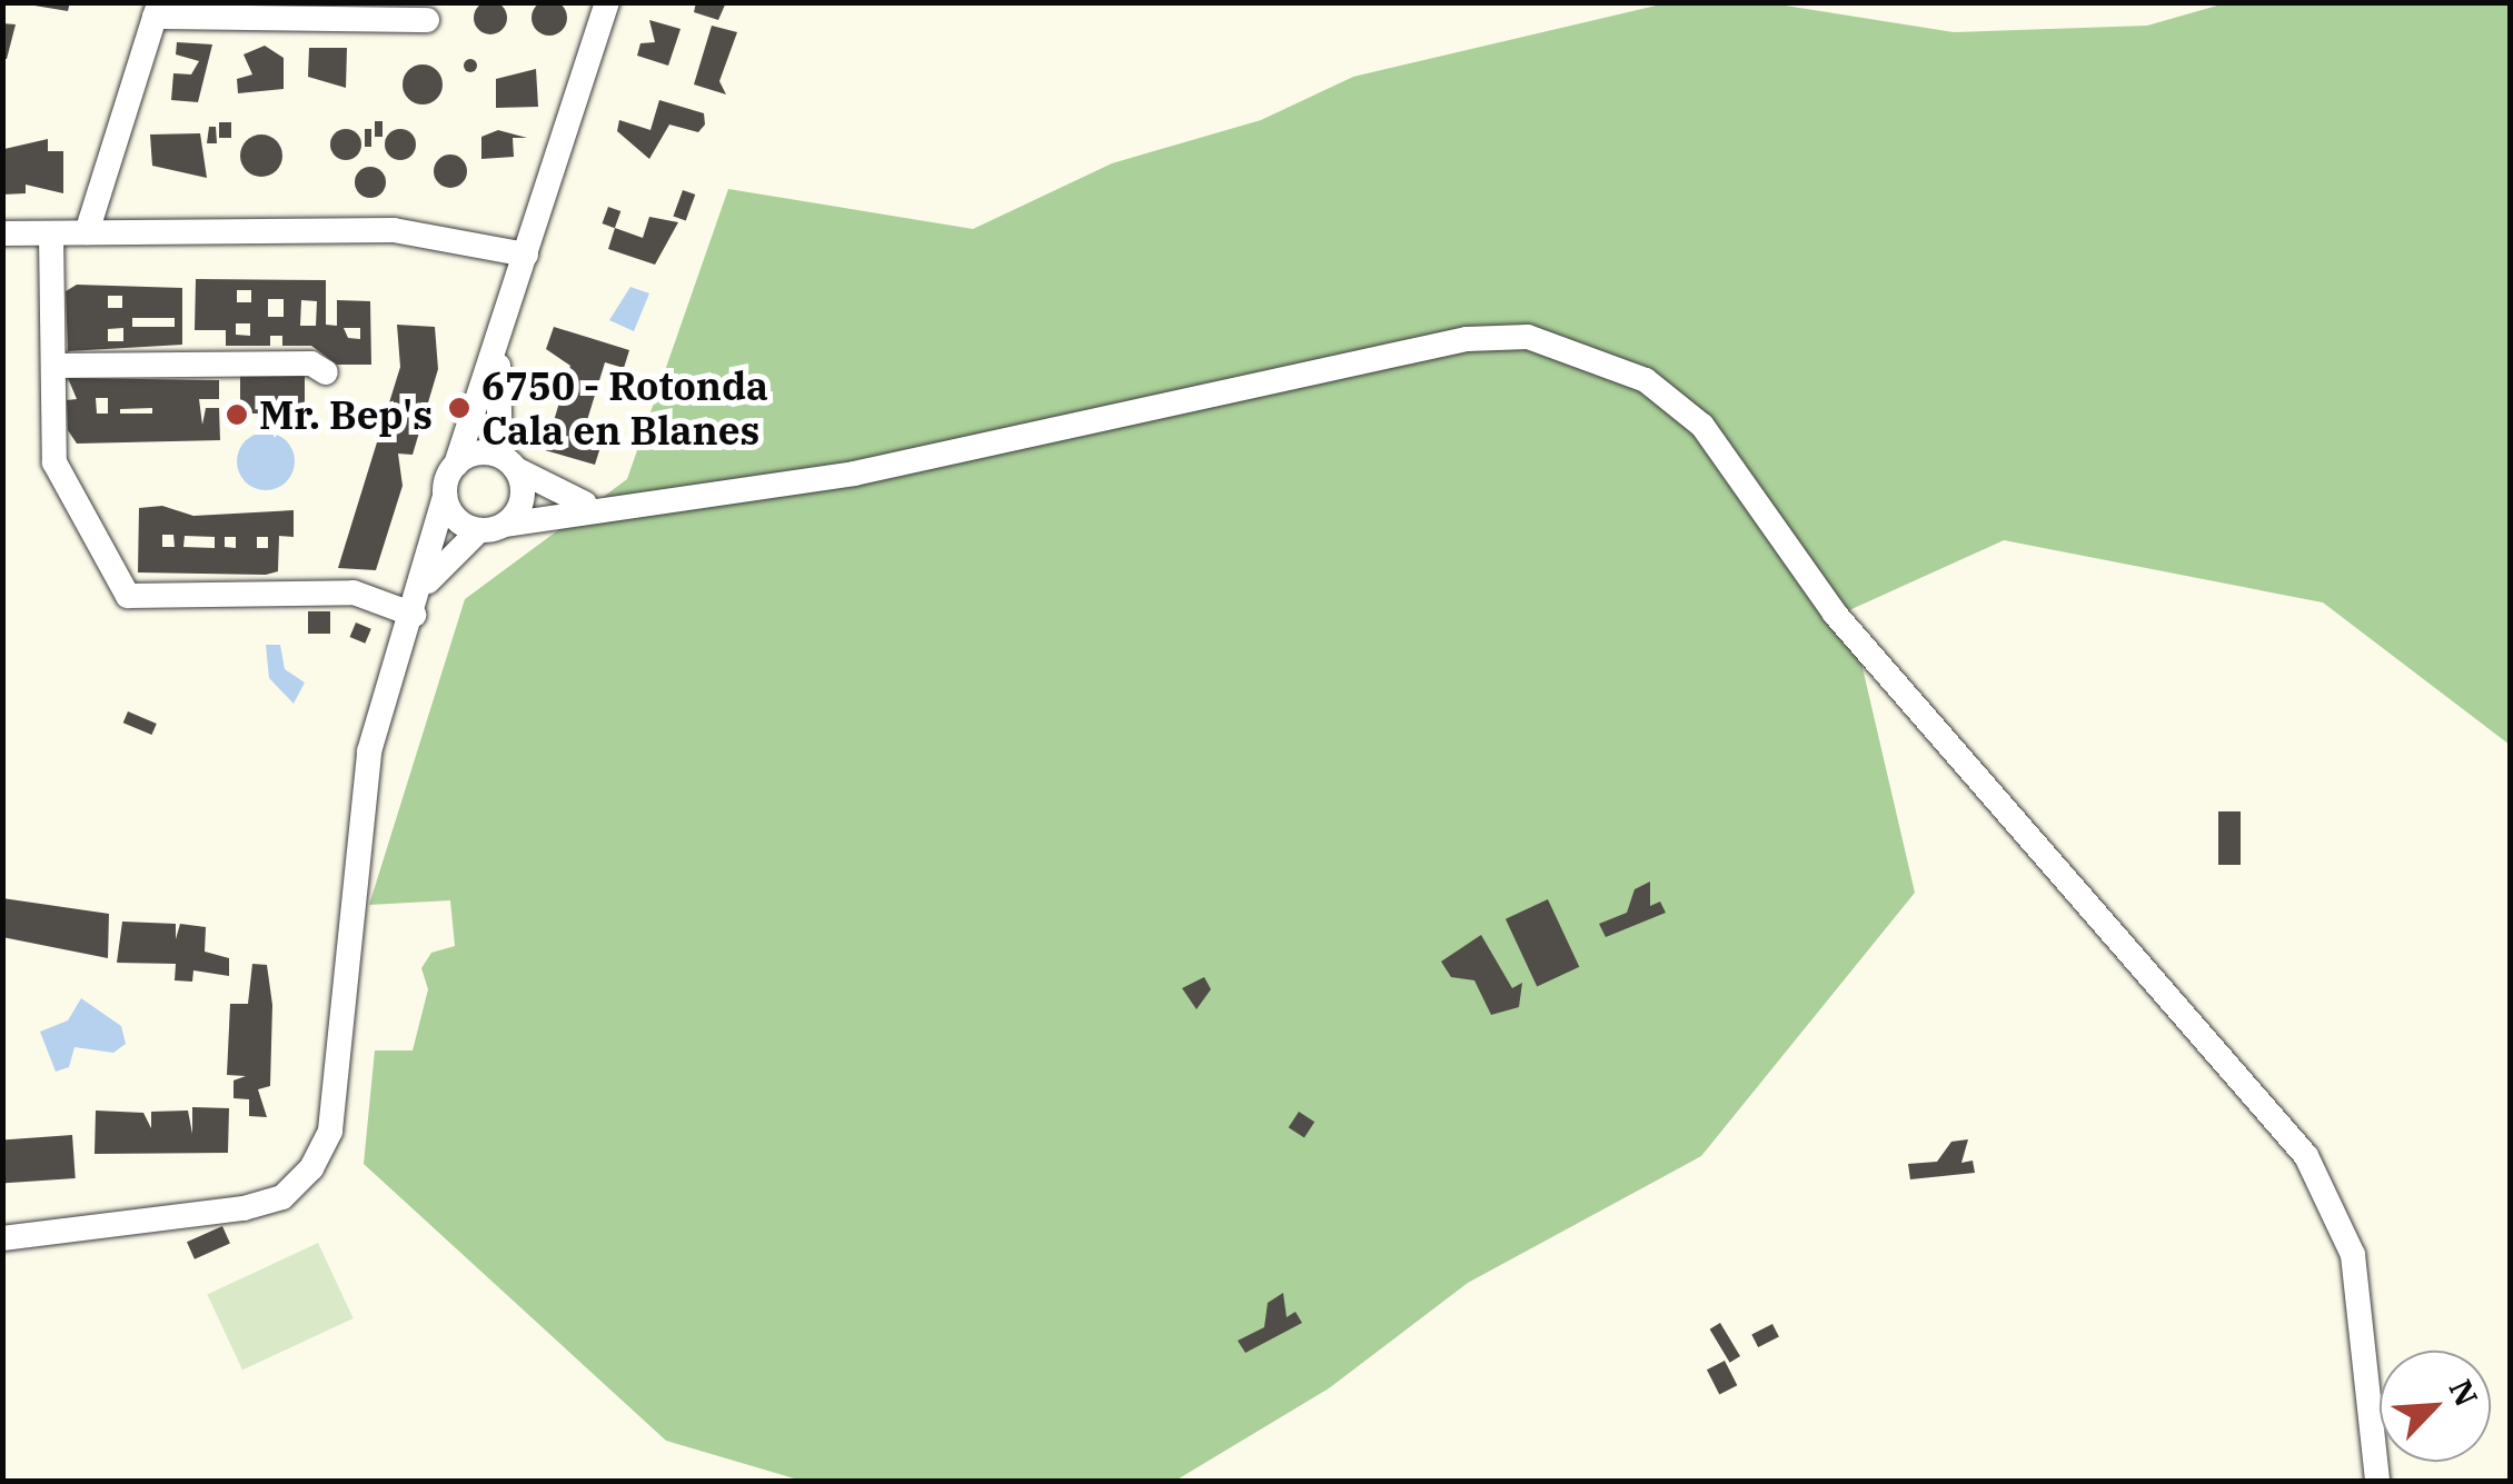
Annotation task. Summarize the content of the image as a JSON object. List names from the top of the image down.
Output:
{
  "places": ["6750 - Rotonda Cala en Blanes", "Mr. Bep's"],
  "north": "top right"
}
